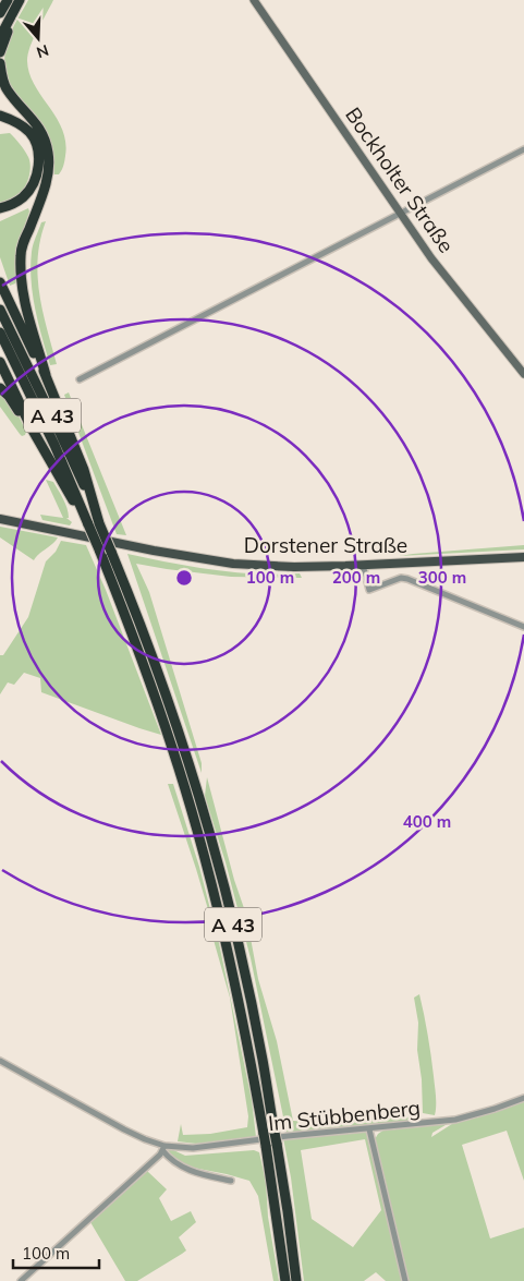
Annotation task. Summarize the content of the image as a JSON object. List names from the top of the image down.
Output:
{
  "streets": {
    "highway": ["A 43"],
    "main road": ["Dorstener Straße"],
    "street": ["Bockholter Straße", "Im Stübbenberg"]
  },
  "scale_bar": "100 m",
  "north": "bottom",
  "rings": [
    "100 m",
    "200 m",
    "300 m",
    "400 m"
  ]
}
